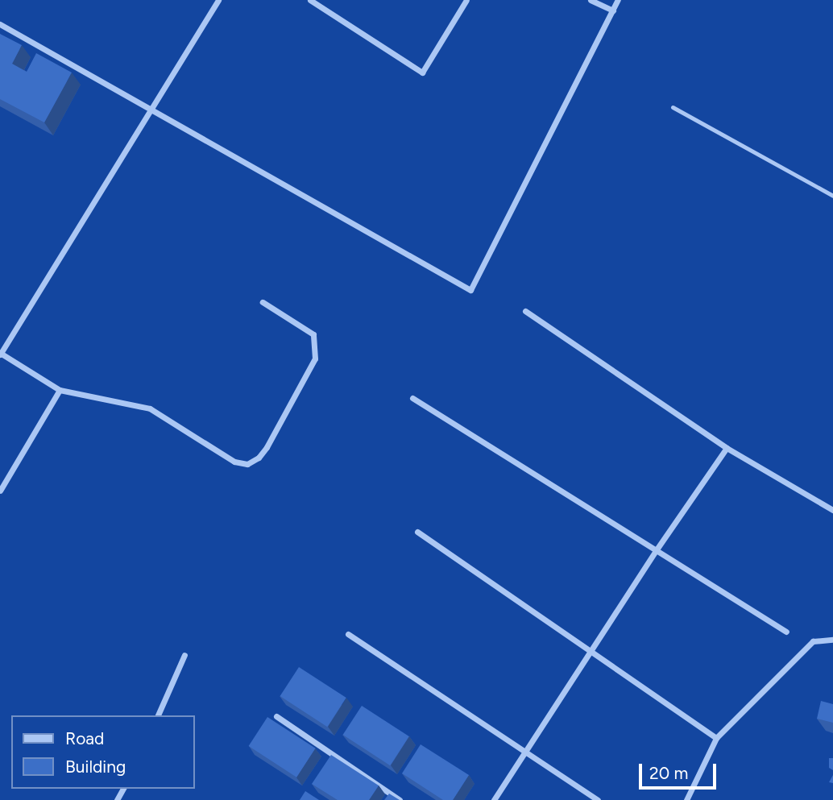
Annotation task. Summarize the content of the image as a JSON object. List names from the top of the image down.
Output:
{
  "legend": ["Road", "Building"],
  "scale_bar": "20 m"
}
